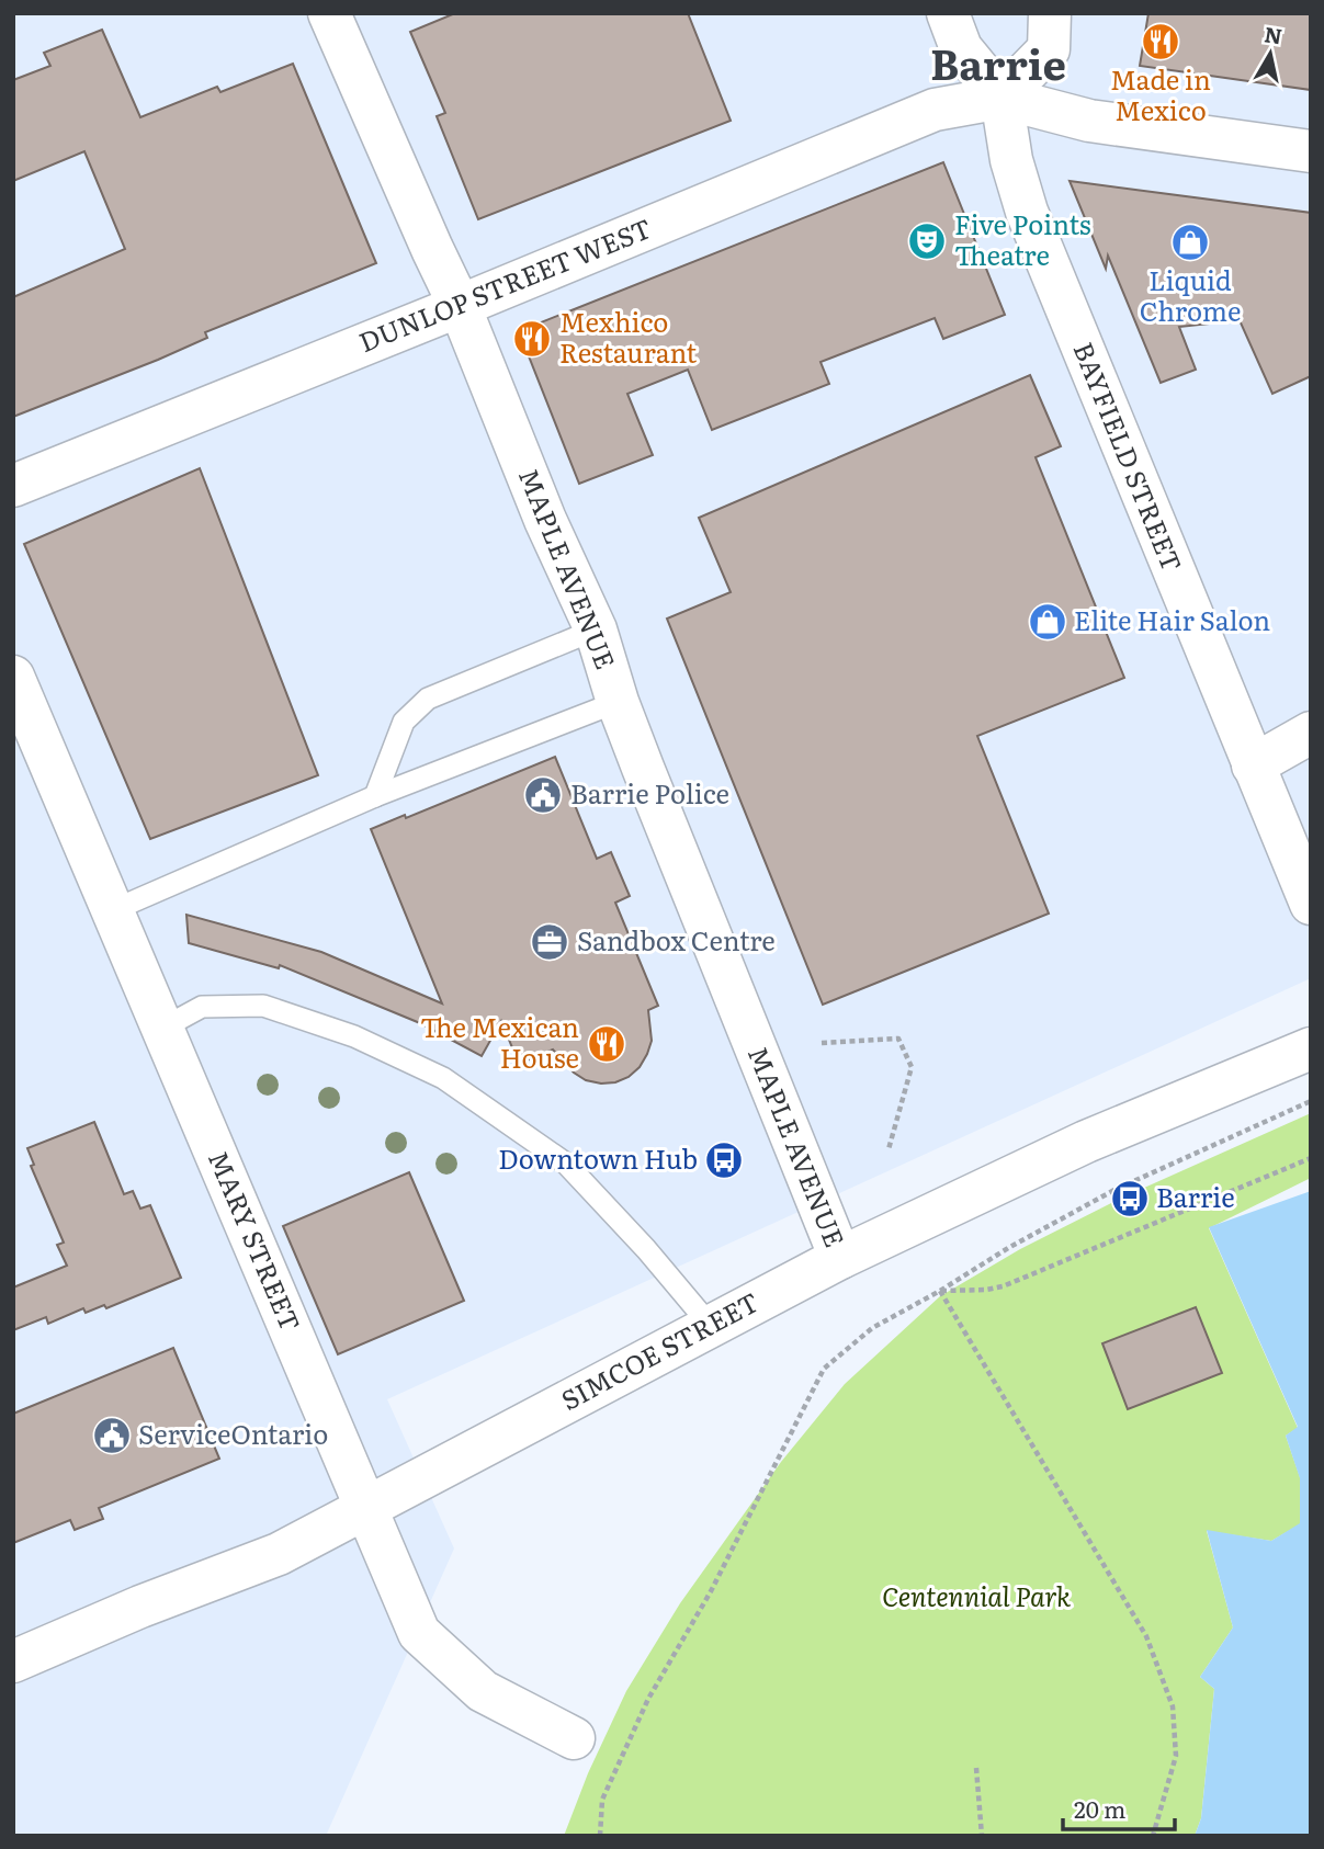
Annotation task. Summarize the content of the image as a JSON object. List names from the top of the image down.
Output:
{
  "streets": {
    "main road": [
      "DUNLOP STREET WEST",
      "BAYFIELD STREET",
      "MAPLE AVENUE",
      "MARY STREET",
      "SIMCOE STREET"
    ]
  },
  "crossings": [
    ["DUNLOP STREET WEST", "BAYFIELD STREET"],
    ["DUNLOP STREET WEST", "MAPLE AVENUE"],
    ["MAPLE AVENUE", "SIMCOE STREET"],
    ["MARY STREET", "SIMCOE STREET"]
  ],
  "districts": ["Barrie"],
  "parks": ["Centennial Park"],
  "places": {
    "restaurant": ["Made in Mexico", "Mexhico Restaurant", "The Mexican House"],
    "theatre": ["Five Points Theatre"],
    "shop": ["Liquid Chrome", "Elite Hair Salon"],
    "public building": ["Barrie Police", "ServiceOntario"],
    "office": ["Sandbox Centre"],
    "bus stop": ["Downtown Hub", "Barrie"]
  },
  "scale_bar": "20 m",
  "north": "top"
}
